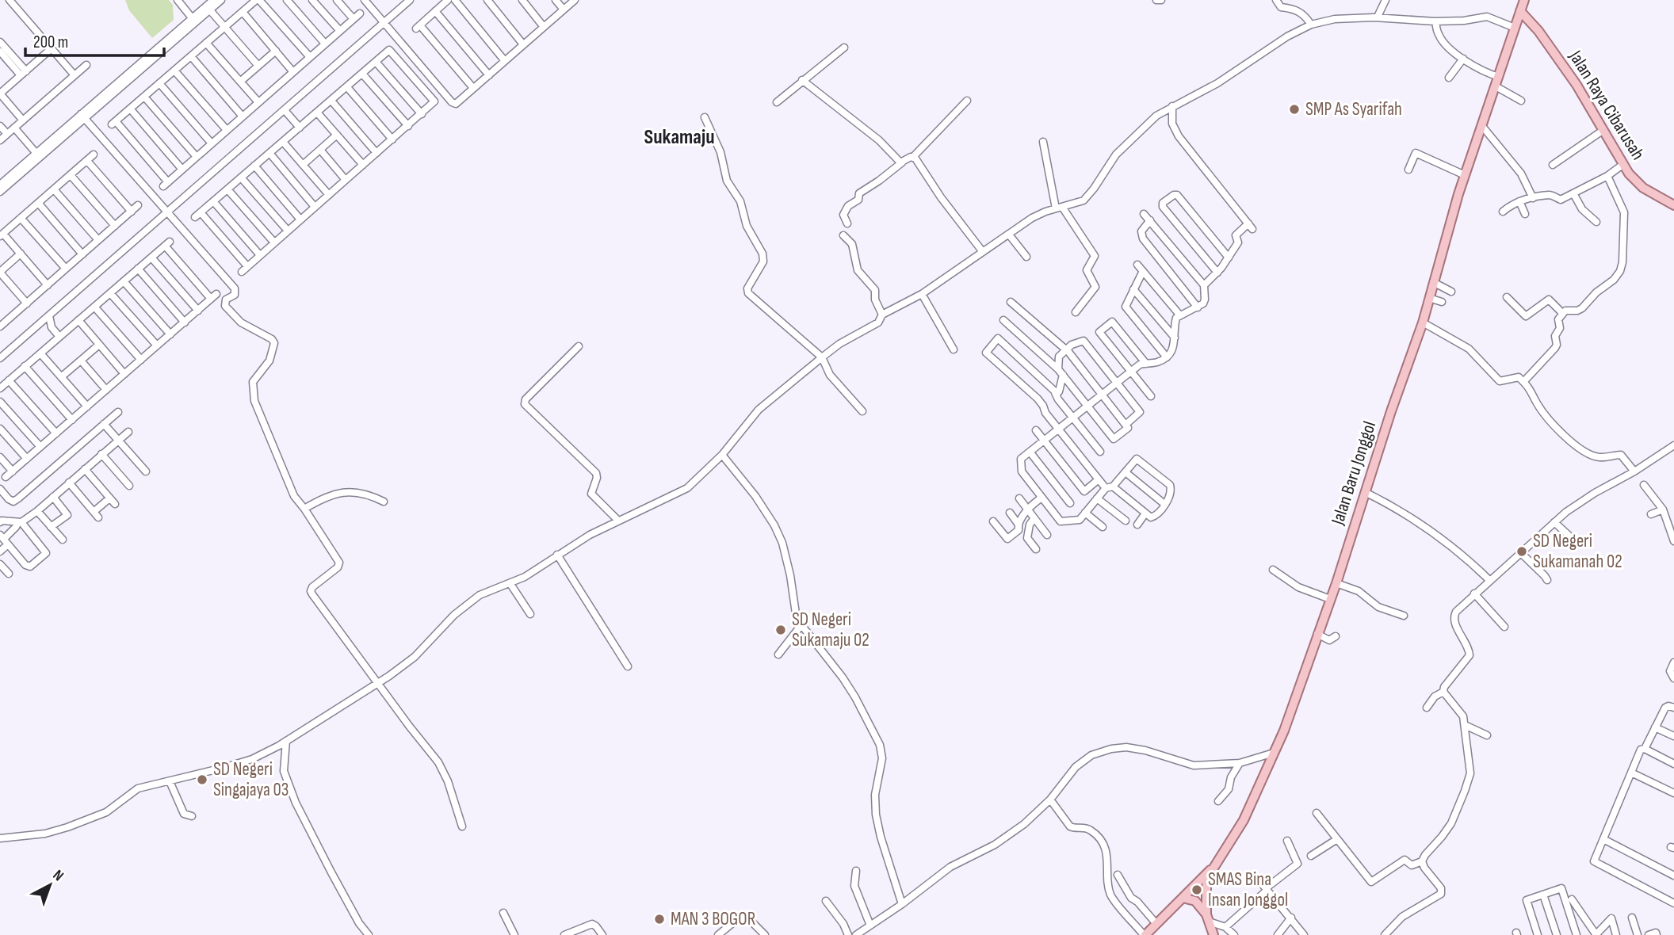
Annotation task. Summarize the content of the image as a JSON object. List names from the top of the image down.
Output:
{
  "streets": {
    "main road": ["Jalan Raya Cibarusah", "Jalan Baru Jonggol"]
  },
  "crossings": [
    ["Jalan Raya Cibarusah", "Jalan Baru Jonggol"]
  ],
  "districts": ["Sukamaju"],
  "places": [
    "SMP As Syarifah",
    "SD Negeri Sukamanah 02",
    "SD Negeri Sukamaju 02",
    "SD Negeri Singajaya 03",
    "SMAS Bina Insan Jonggol",
    "MAN 3 BOGOR"
  ],
  "scale_bar": "200 m",
  "north": "top right"
}
